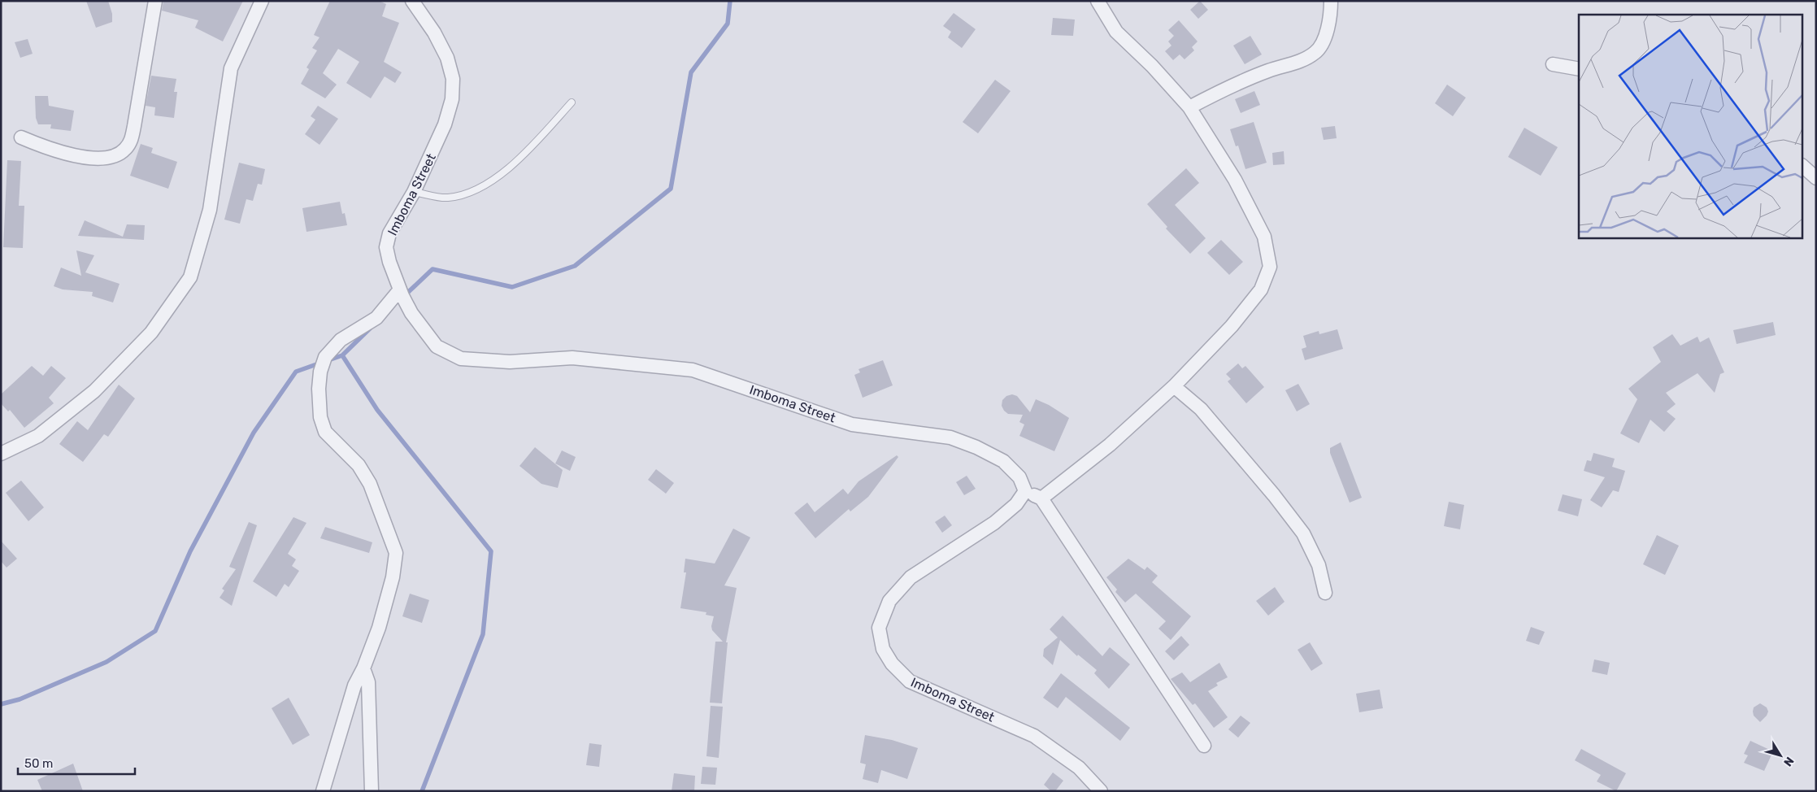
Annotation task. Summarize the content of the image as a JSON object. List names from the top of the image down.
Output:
{
  "streets": {
    "street": ["Imboma Street"]
  },
  "scale_bar": "50 m",
  "north": "bottom right"
}
